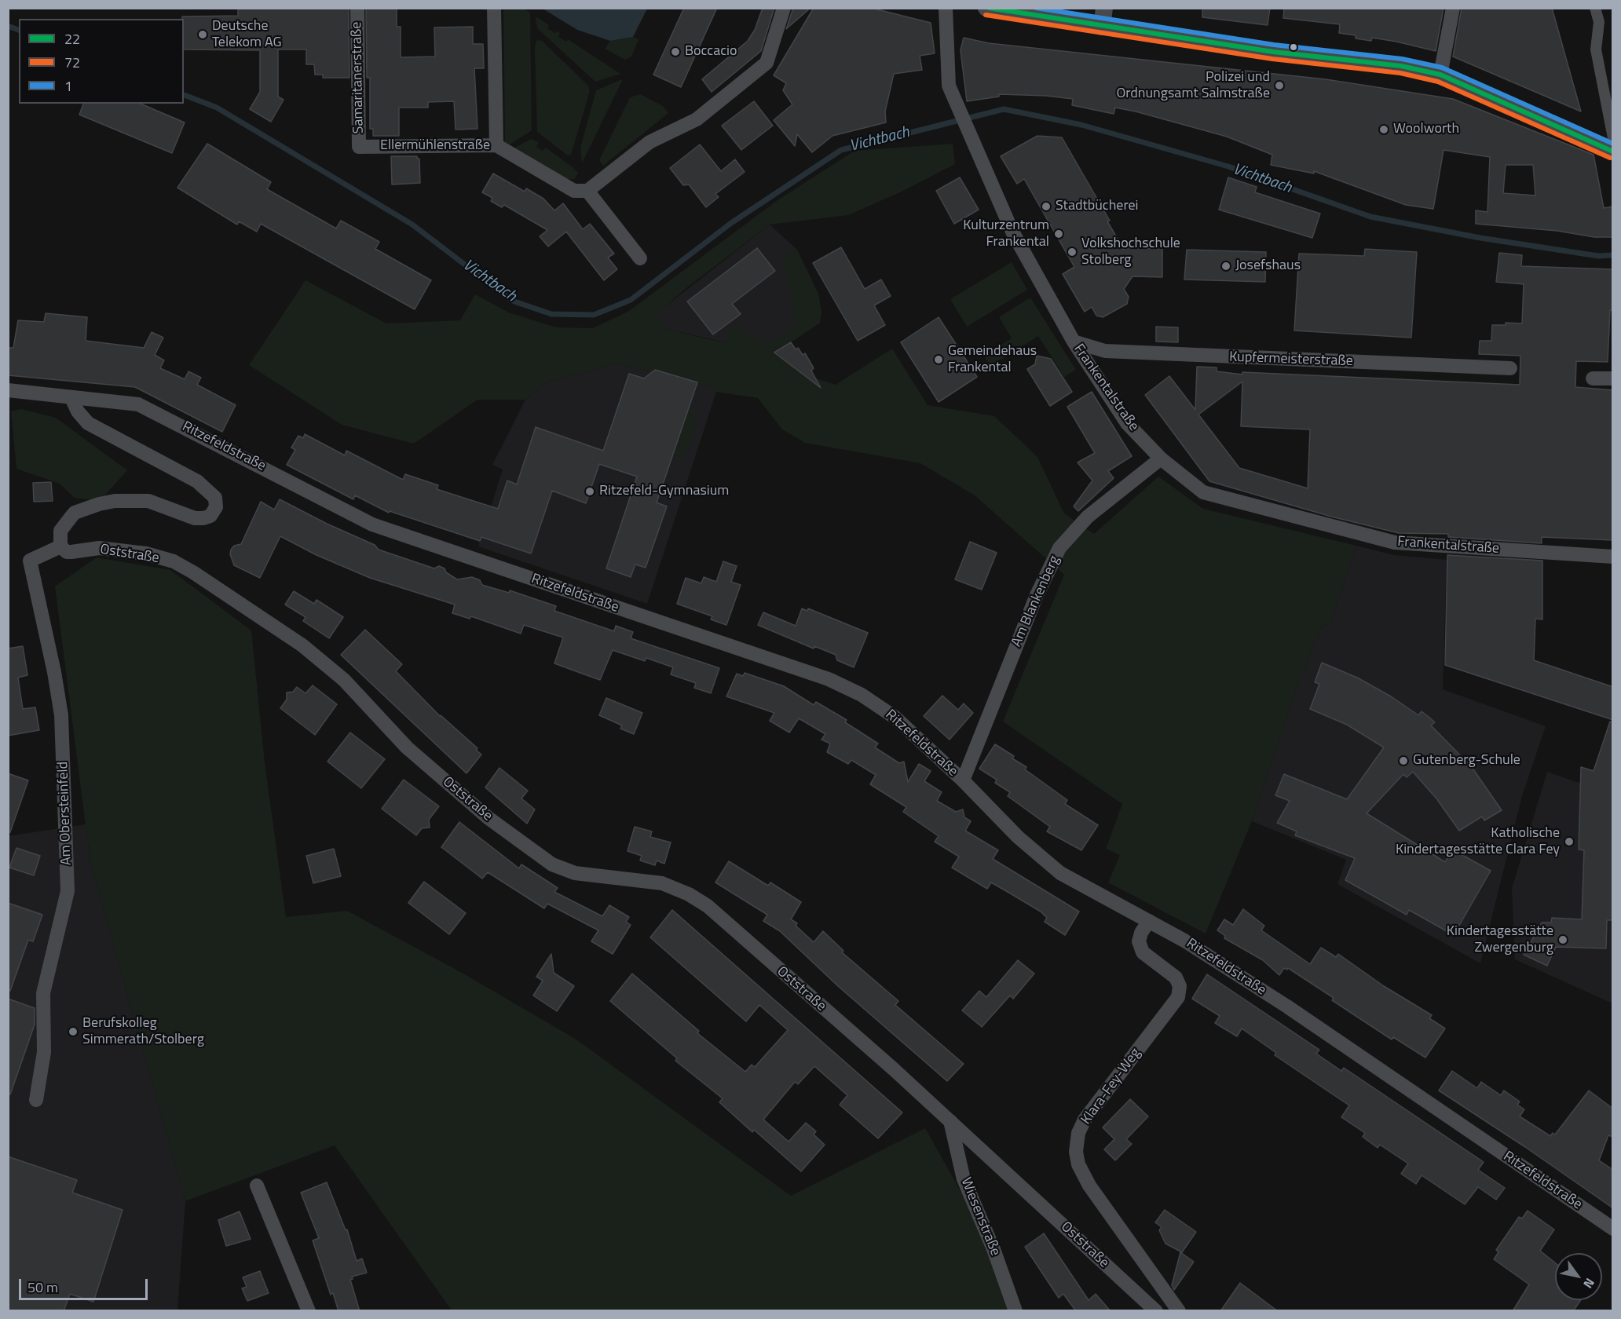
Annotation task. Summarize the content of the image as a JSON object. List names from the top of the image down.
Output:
{
  "streets": {
    "street": [
      "Samaritanerstraße",
      "Ellermühlenstraße",
      "Kupfermeisterstraße",
      "Frankentalstraße",
      "Ritzefeldstraße",
      "Oststraße",
      "Am Blankenberg",
      "Am Obersteinfeld",
      "Klara-Fey-Weg",
      "Wiesenstraße"
    ]
  },
  "crossings": [
    ["Samaritanerstraße", "Ellermühlenstraße"],
    ["Kupfermeisterstraße", "Frankentalstraße"],
    ["Frankentalstraße", "Am Blankenberg"],
    ["Ritzefeldstraße", "Am Blankenberg"],
    ["Ritzefeldstraße", "Klara-Fey-Weg"],
    ["Oststraße", "Am Obersteinfeld"],
    ["Oststraße", "Wiesenstraße"]
  ],
  "water": ["Vichtbach"],
  "places": [
    "Deutsche Telekom AG",
    "Boccacio",
    "Polizei und Ordnungsamt Salmstraße",
    "Woolworth",
    "Stadtbücherei",
    "Kulturzentrum Frankental",
    "Volkshochschule Stolberg",
    "Josefshaus",
    "Gemeindehaus Frankental",
    "Ritzefeld-Gymnasium",
    "Gutenberg-Schule",
    "Katholische Kindertagesstätte Clara Fey",
    "Kindertagesstätte Zwergenburg",
    "Berufskolleg Simmerath/Stolberg"
  ],
  "lines": ["transit line 22", "transit line 1", "transit line 72"],
  "legend": ["22", "72", "1"],
  "scale_bar": "50 m",
  "north": "bottom right"
}
